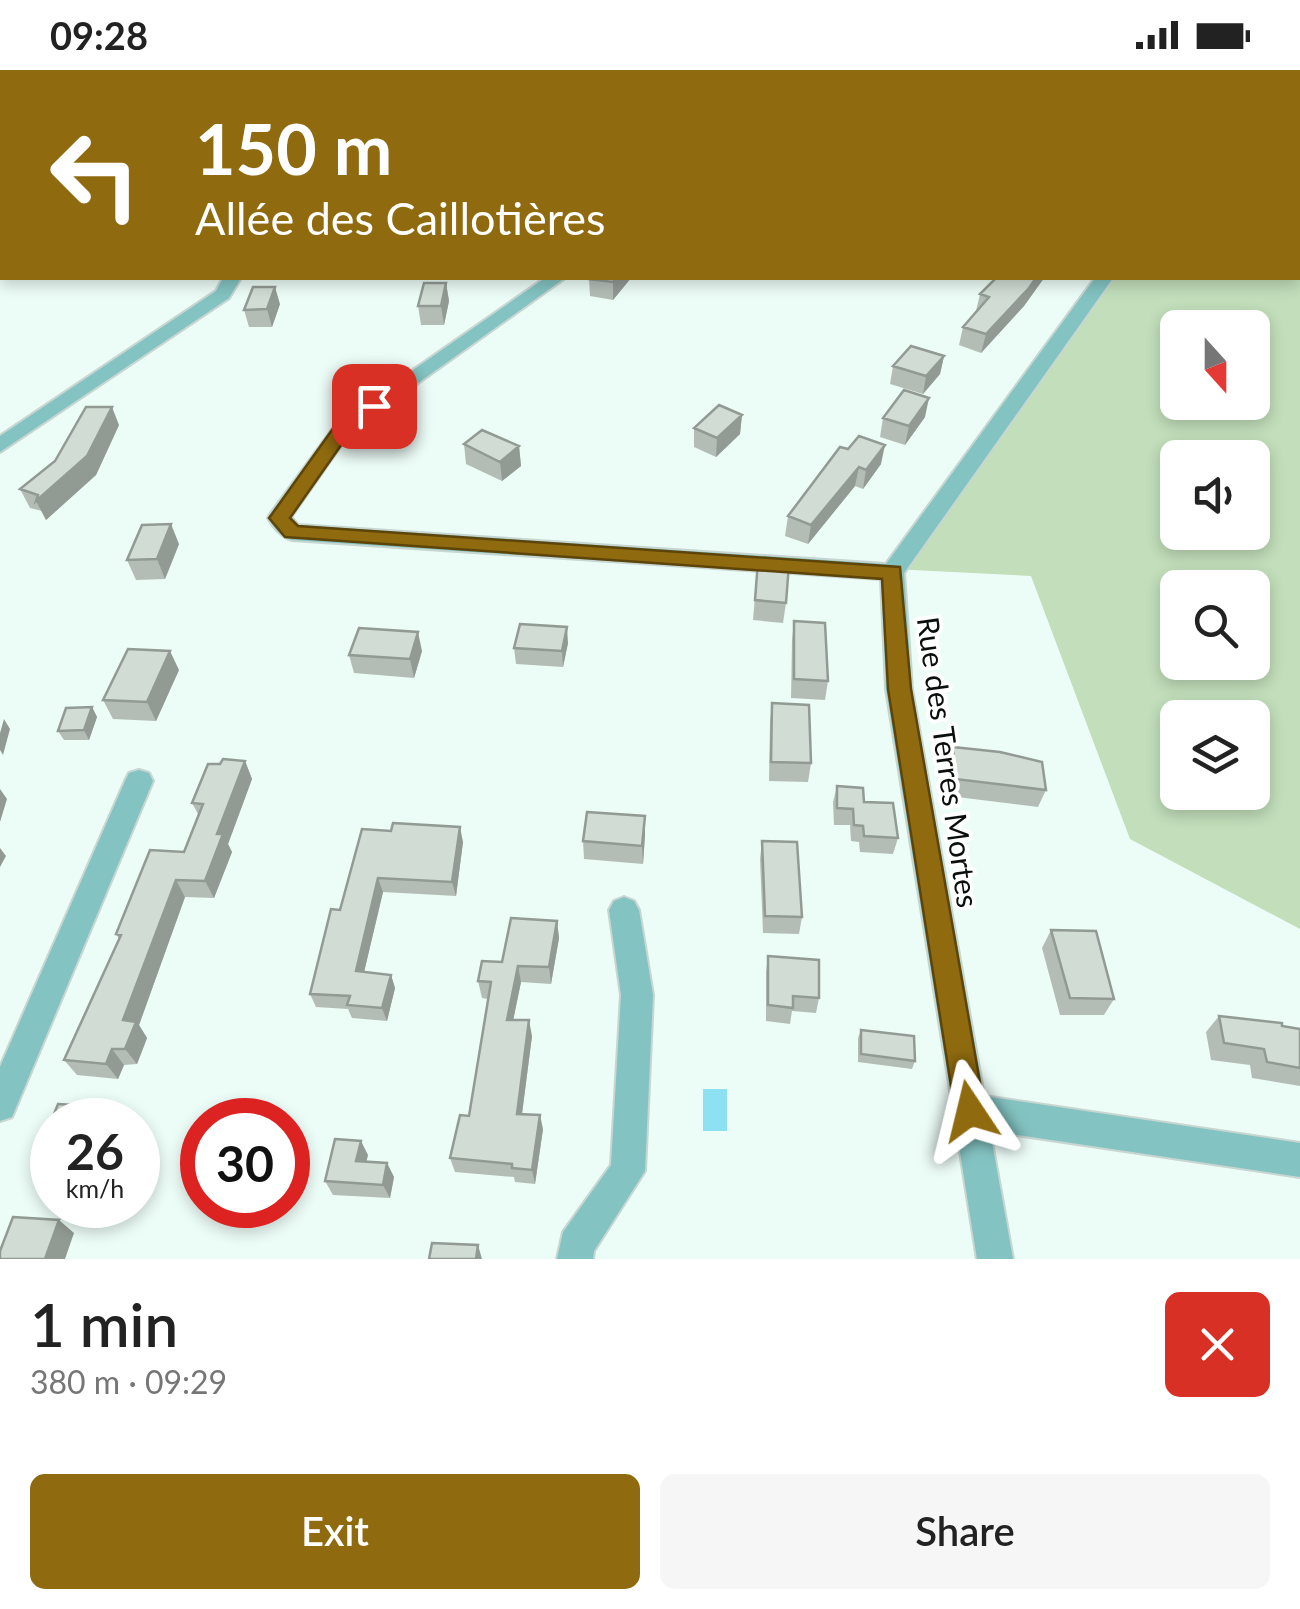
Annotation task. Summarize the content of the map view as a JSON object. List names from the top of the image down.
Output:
{
  "streets": {
    "street": ["Rue des Terres Mortes"]
  },
  "north": "bottom",
  "page": {
    "status": "09:28",
    "turn": ["150 m", "Allée des Caillotières"],
    "speed": "26 km/h",
    "limit": "30",
    "heading": ["1 min", "380 m · 09:29"],
    "buttons": ["Exit", "Share"]
  }
}
